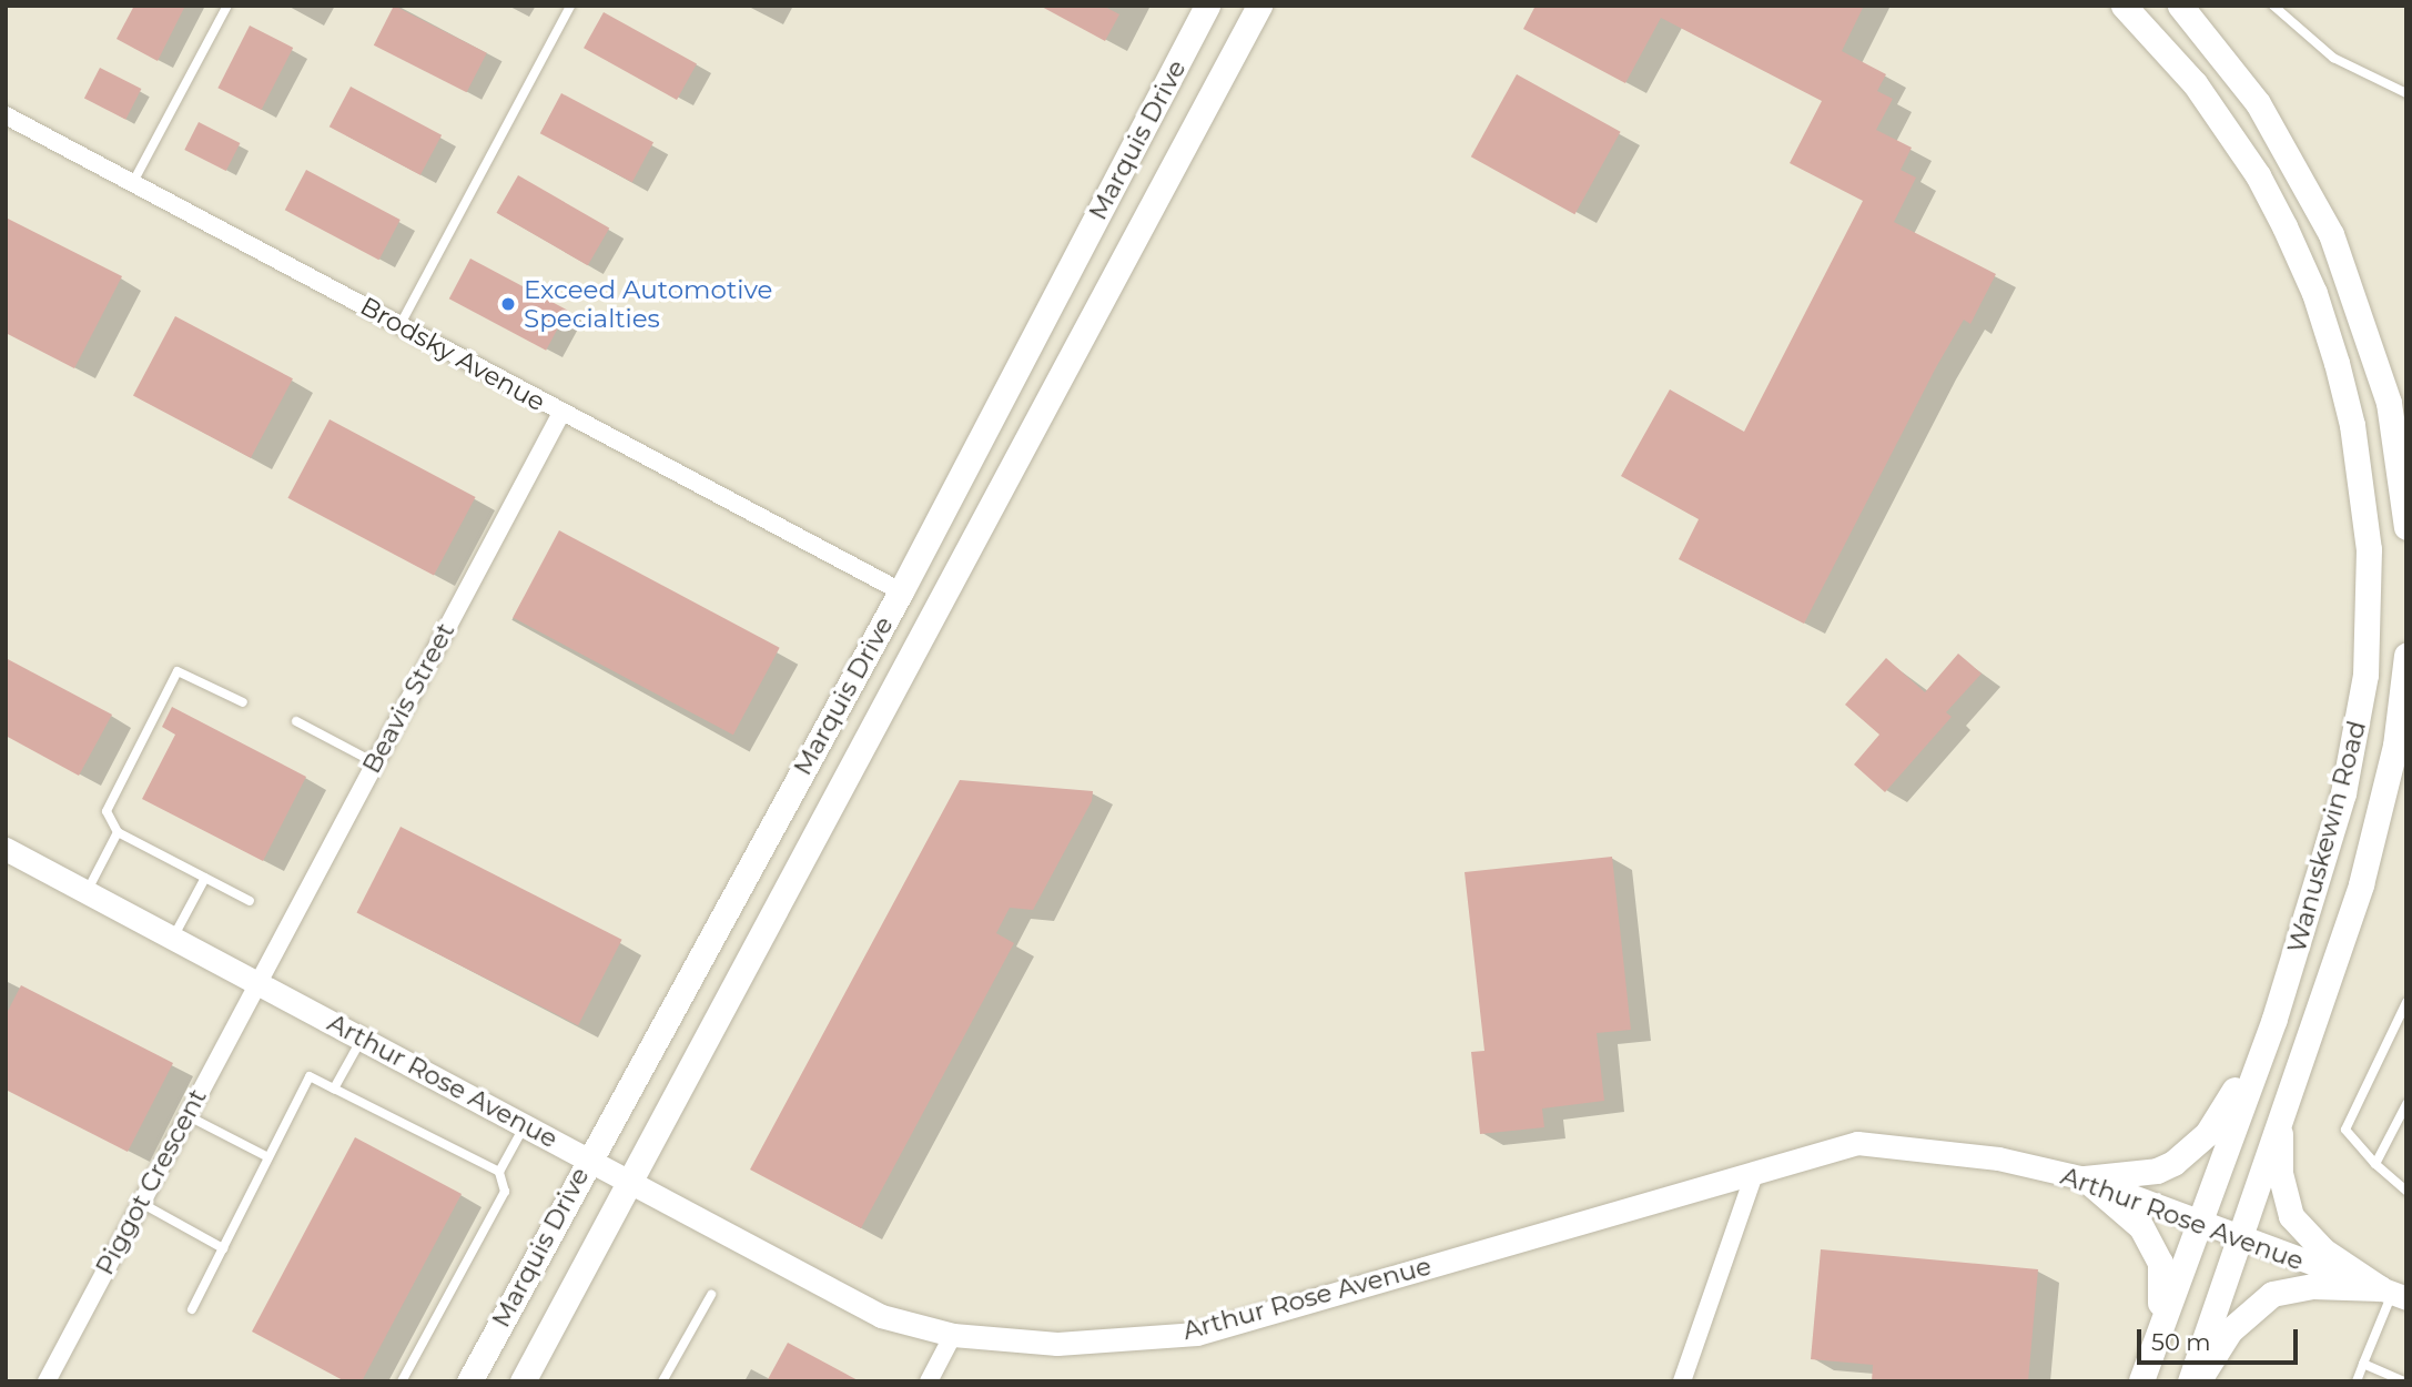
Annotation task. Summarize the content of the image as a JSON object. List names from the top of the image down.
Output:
{
  "streets": {
    "main road": ["Marquis Drive", "Wanuskewin Road"],
    "street": [
      "Brodsky Avenue",
      "Beavis Street",
      "Arthur Rose Avenue",
      "Piggot Crescent"
    ]
  },
  "crossings": [
    ["Marquis Drive", "Brodsky Avenue"],
    ["Marquis Drive", "Arthur Rose Avenue"],
    ["Brodsky Avenue", "Beavis Street"],
    ["Beavis Street", "Arthur Rose Avenue"],
    ["Beavis Street", "Piggot Crescent"],
    ["Wanuskewin Road", "Arthur Rose Avenue"],
    ["Arthur Rose Avenue", "Piggot Crescent"]
  ],
  "places": ["Exceed Automotive Specialties"],
  "scale_bar": "50 m"
}
